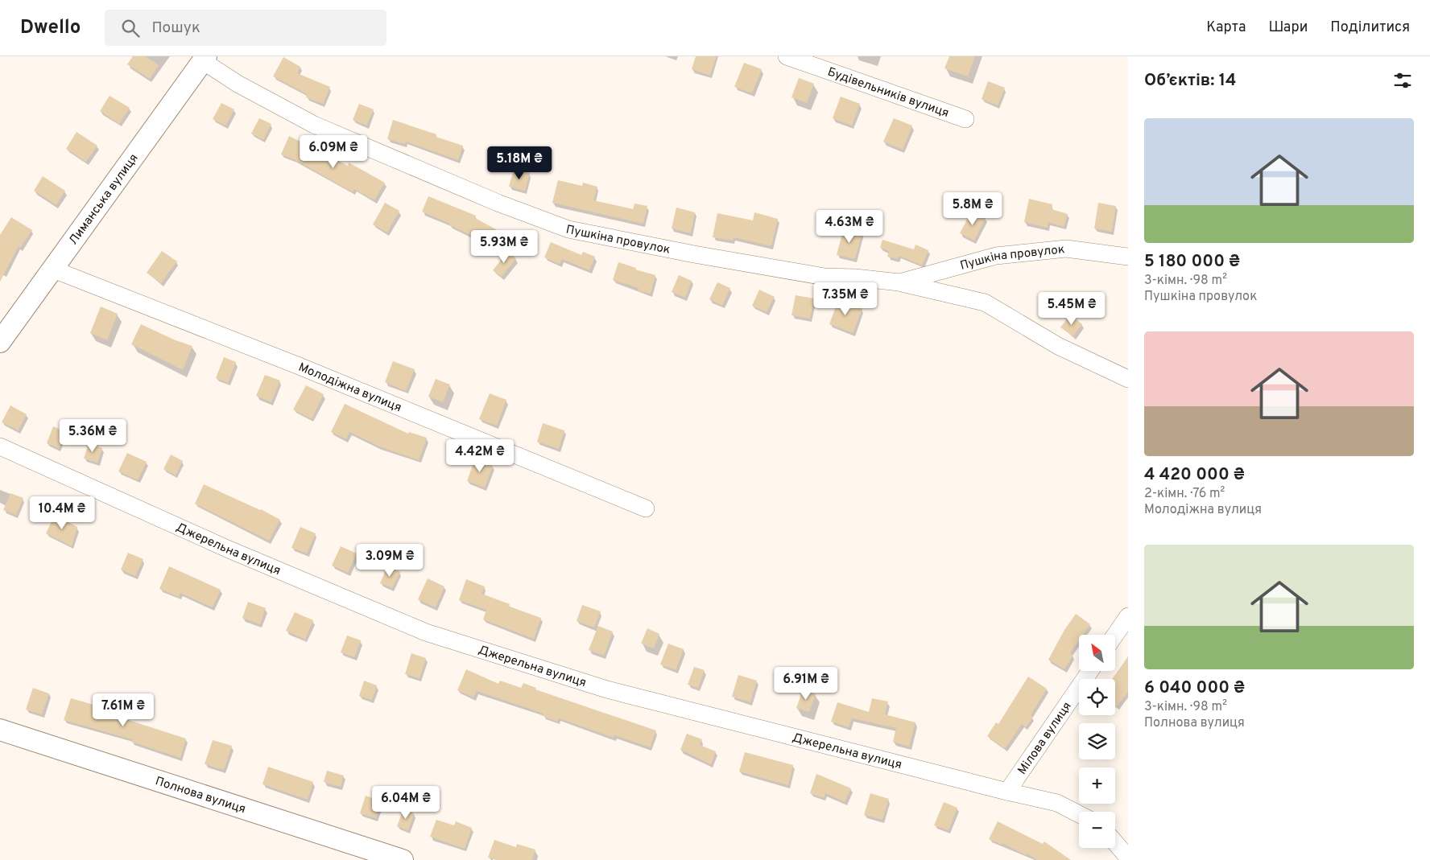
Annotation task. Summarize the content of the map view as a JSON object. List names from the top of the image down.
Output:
{
  "streets": {
    "street": [
      "Будівельників вулиця",
      "Лиманська вулиця",
      "Пушкіна провулок",
      "Молодіжна вулиця",
      "Джерельна вулиця",
      "Мілова вулиця",
      "Полнова вулиця"
    ]
  },
  "crossings": [
    ["Лиманська вулиця", "Пушкіна провулок"],
    ["Лиманська вулиця", "Молодіжна вулиця"],
    ["Джерельна вулиця", "Мілова вулиця"]
  ],
  "north": "top left",
  "page": {
    "header": "Dwello",
    "search": "Пошук",
    "nav": ["Карта", "Шари", "Поділитися"],
    "heading": "Об’єктів: 14",
    "list": [
      {
        "name": "5 180 000 ₴",
        "note": "3-кімн. · 98 m² · Пушкіна провулок"
      },
      {
        "name": "4 420 000 ₴",
        "note": "2-кімн. · 76 m² · Молодіжна вулиця"
      },
      {
        "name": "6 040 000 ₴",
        "note": "3-кімн. · 98 m² · Полнова вулиця"
      }
    ],
    "price": [
      "6.09M ₴",
      "5.18M ₴",
      "5.8M ₴",
      "4.63M ₴",
      "5.93M ₴",
      "7.35M ₴",
      "5.45M ₴",
      "5.36M ₴",
      "4.42M ₴",
      "10.4M ₴",
      "3.09M ₴",
      "6.91M ₴",
      "7.61M ₴",
      "6.04M ₴"
    ],
    "map_buttons": ["+", "−"]
  }
}
